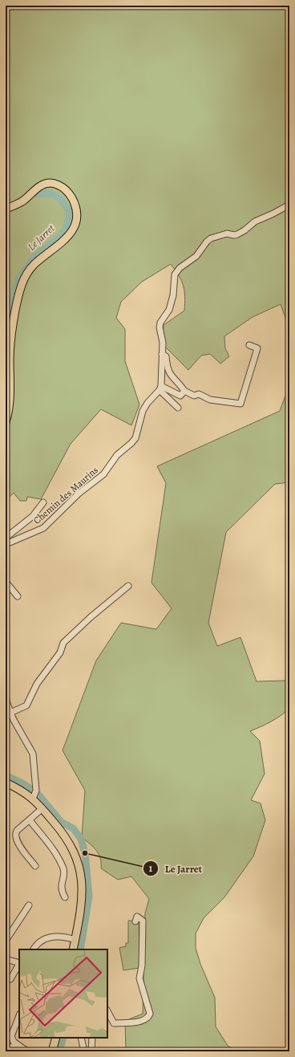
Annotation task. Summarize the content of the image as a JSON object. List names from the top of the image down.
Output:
{
  "streets": {
    "street": ["Chemin des Maurins"]
  },
  "water": ["Le Jarret"],
  "places": ["Le Jarret"]
}
